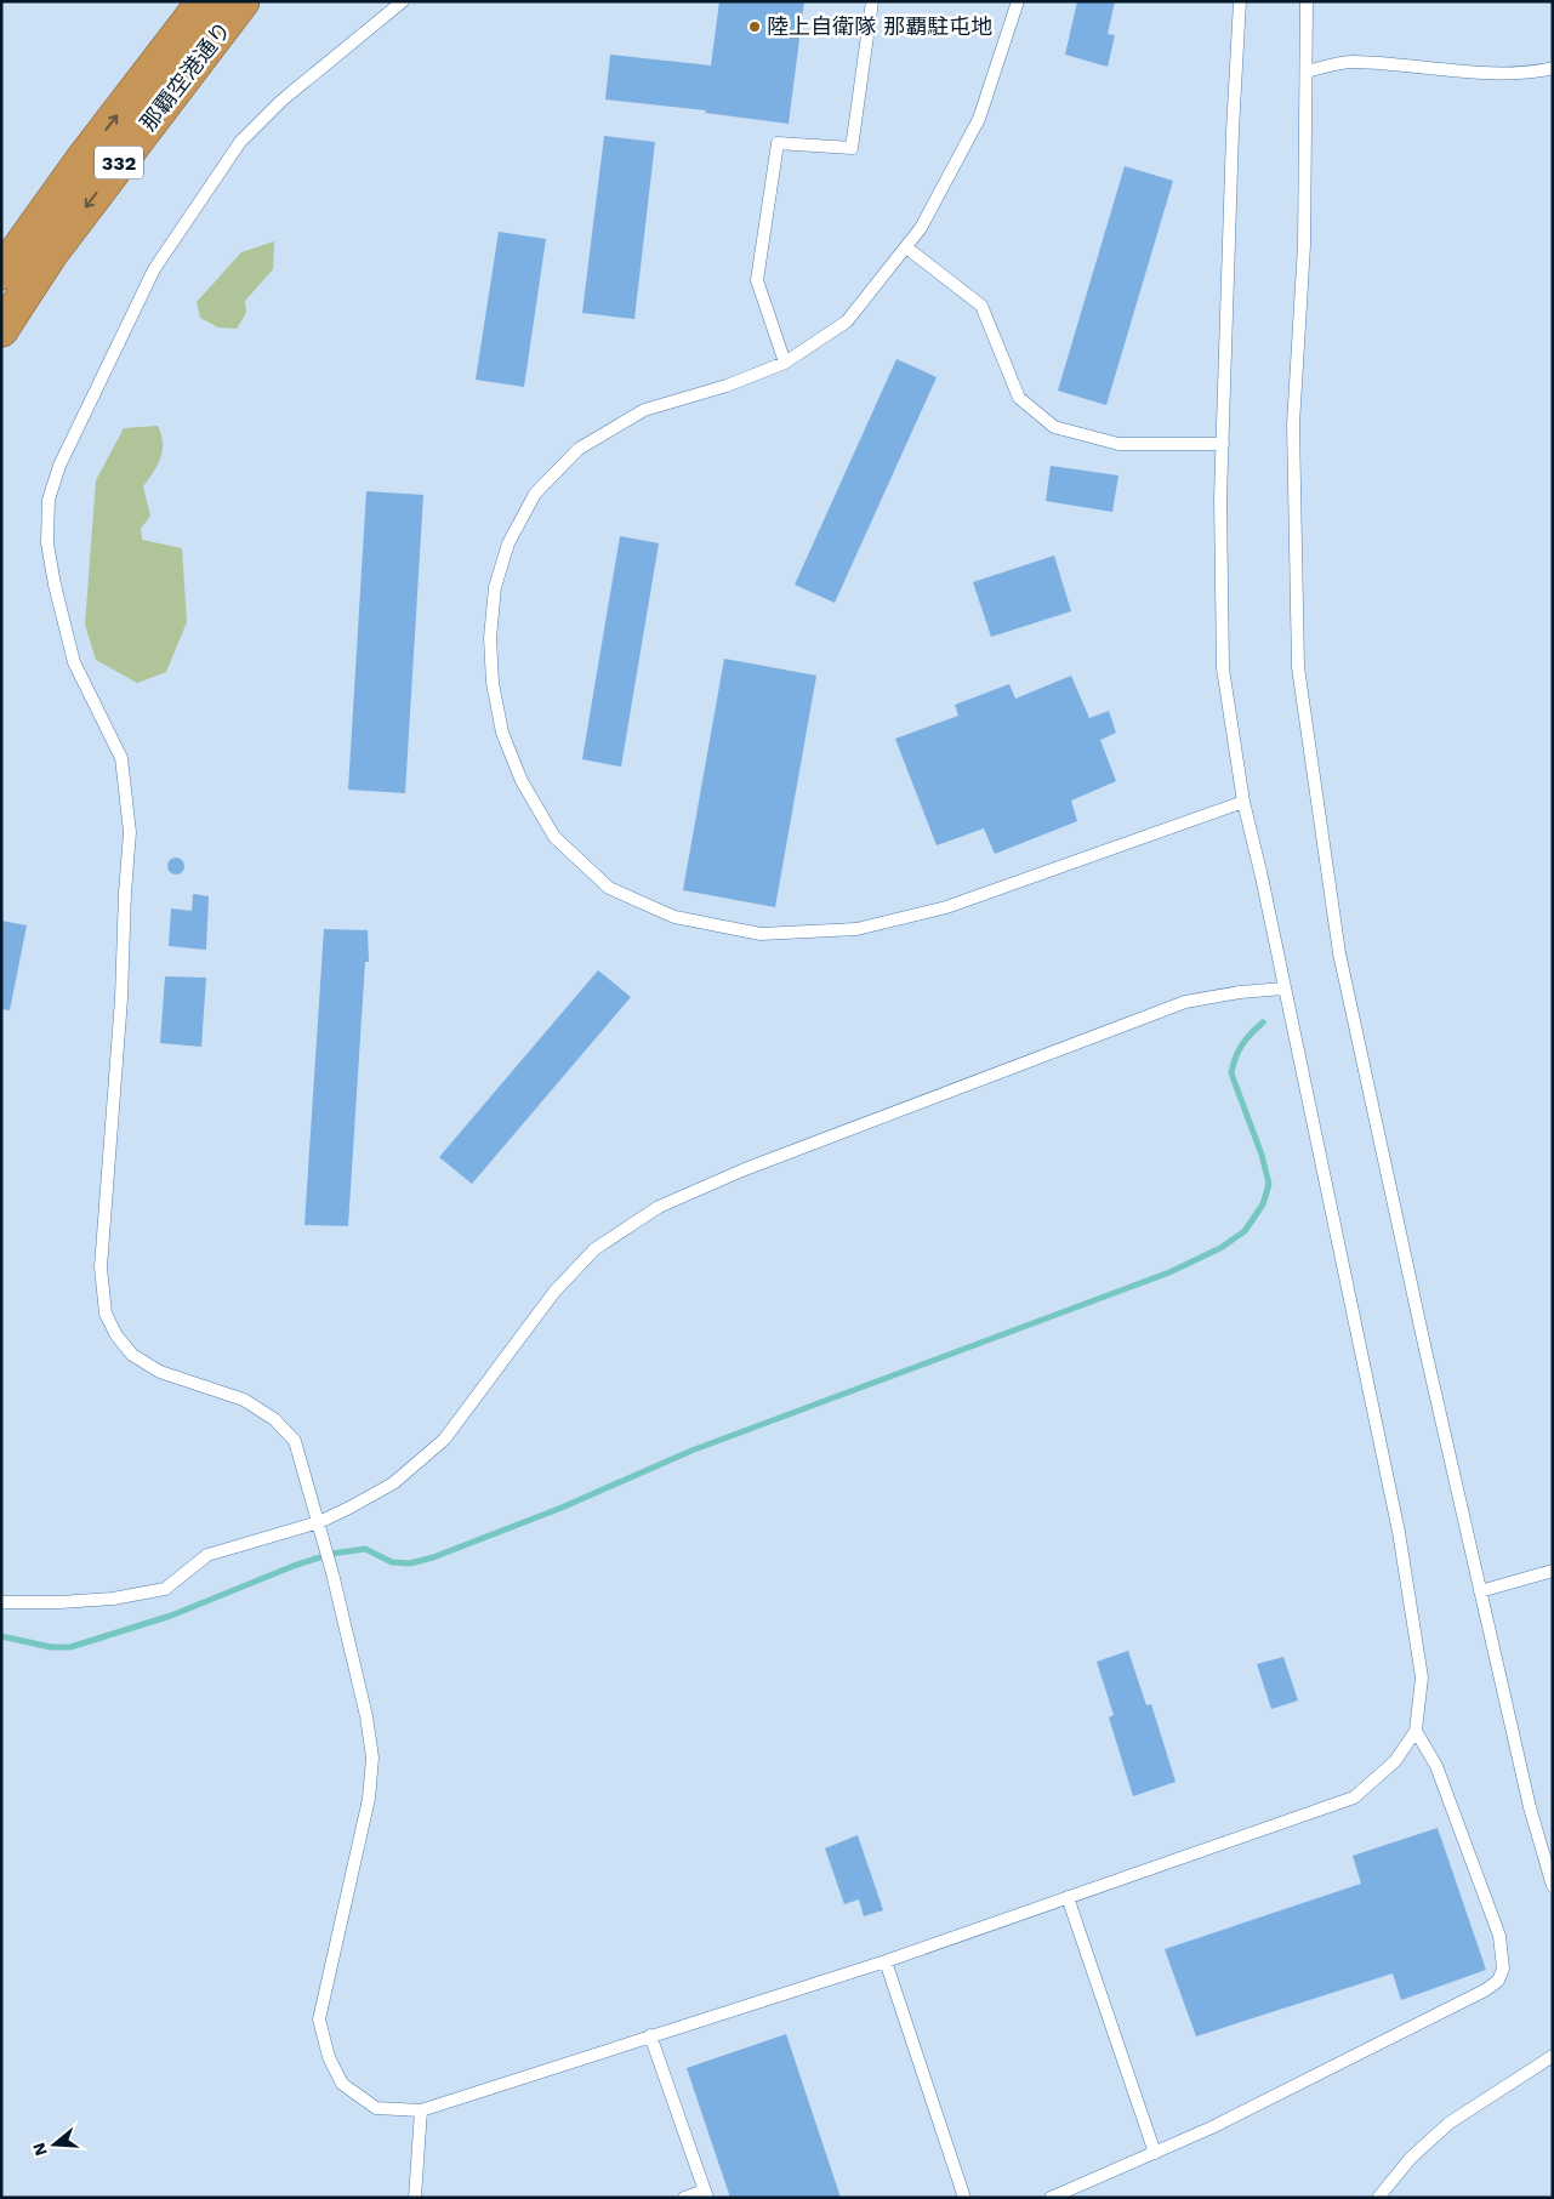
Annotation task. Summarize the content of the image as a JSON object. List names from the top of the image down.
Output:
{
  "streets": {
    "highway": ["那覇空港通り", "332"]
  },
  "places": ["陸上自衛隊 那覇駐屯地"],
  "north": "left"
}
